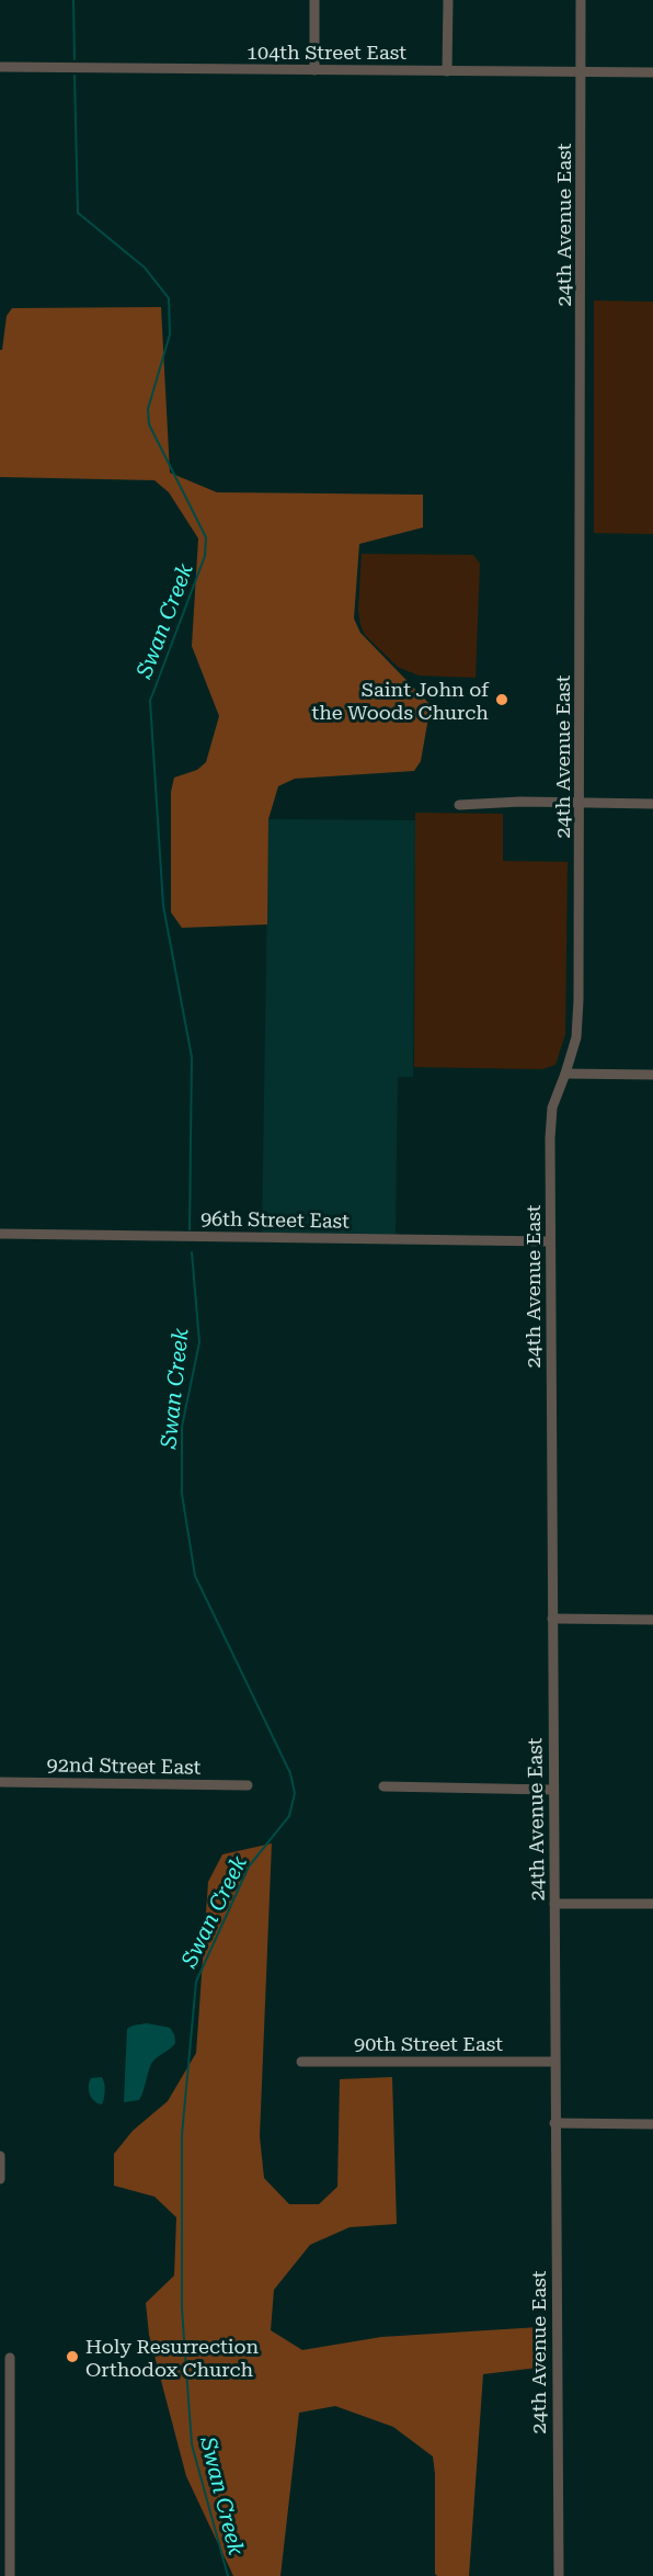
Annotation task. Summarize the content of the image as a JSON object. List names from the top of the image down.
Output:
{
  "streets": {
    "street": [
      "104th Street East",
      "24th Avenue East",
      "96th Street East",
      "92nd Street East",
      "90th Street East"
    ]
  },
  "crossings": [
    ["104th Street East", "24th Avenue East"],
    ["24th Avenue East", "96th Street East"],
    ["24th Avenue East", "90th Street East"]
  ],
  "water": ["Swan Creek"],
  "places": ["Saint John of the Woods Church", "Holy Resurrection Orthodox Church"]
}
